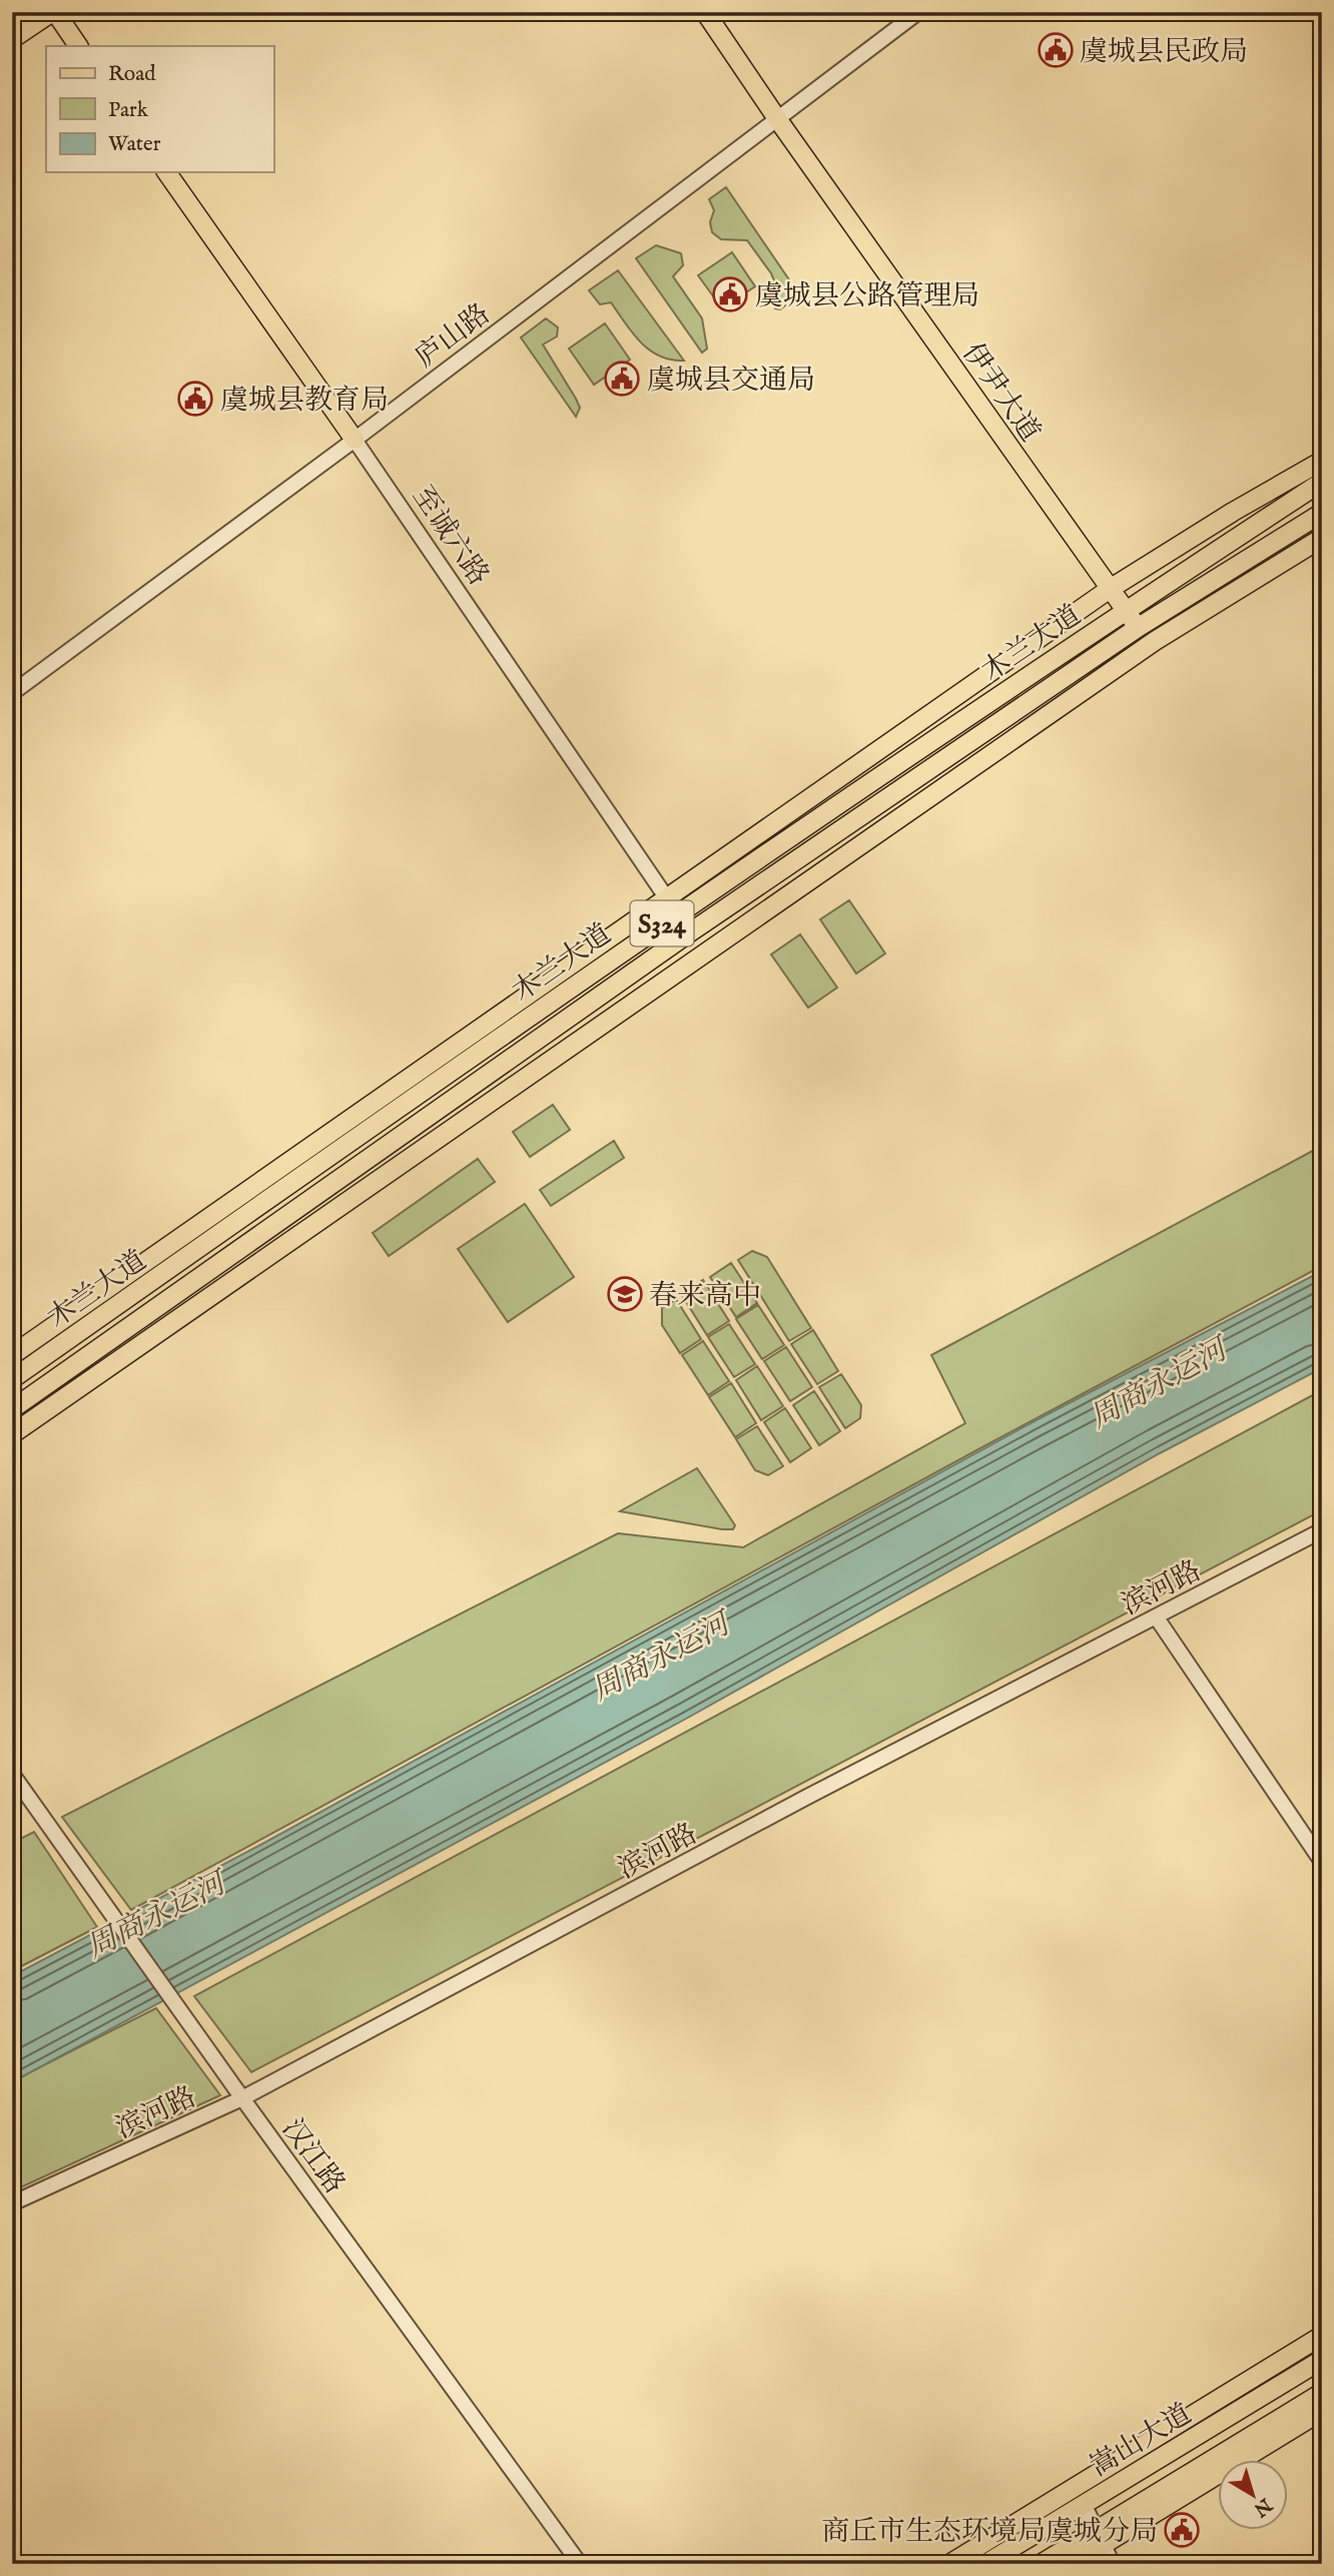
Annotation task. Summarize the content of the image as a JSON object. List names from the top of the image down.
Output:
{
  "streets": {
    "main road": [
      "伊尹大道",
      "至诚六路",
      "木兰大道",
      "S324",
      "嵩山大道"
    ],
    "street": ["庐山路", "滨河路", "汉江路"]
  },
  "crossings": [
    ["庐山路", "伊尹大道"],
    ["庐山路", "至诚六路"],
    ["伊尹大道", "木兰大道"],
    ["至诚六路", "木兰大道"],
    ["滨河路", "汉江路"]
  ],
  "water": ["周商永运河"],
  "places": {
    "public building": [
      "虞城县民政局",
      "虞城县公路管理局",
      "虞城县交通局",
      "虞城县教育局",
      "商丘市生态环境局虞城分局"
    ],
    "school or university": ["春来高中"]
  },
  "legend": ["Road", "Park", "Water"],
  "north": "bottom right"
}
